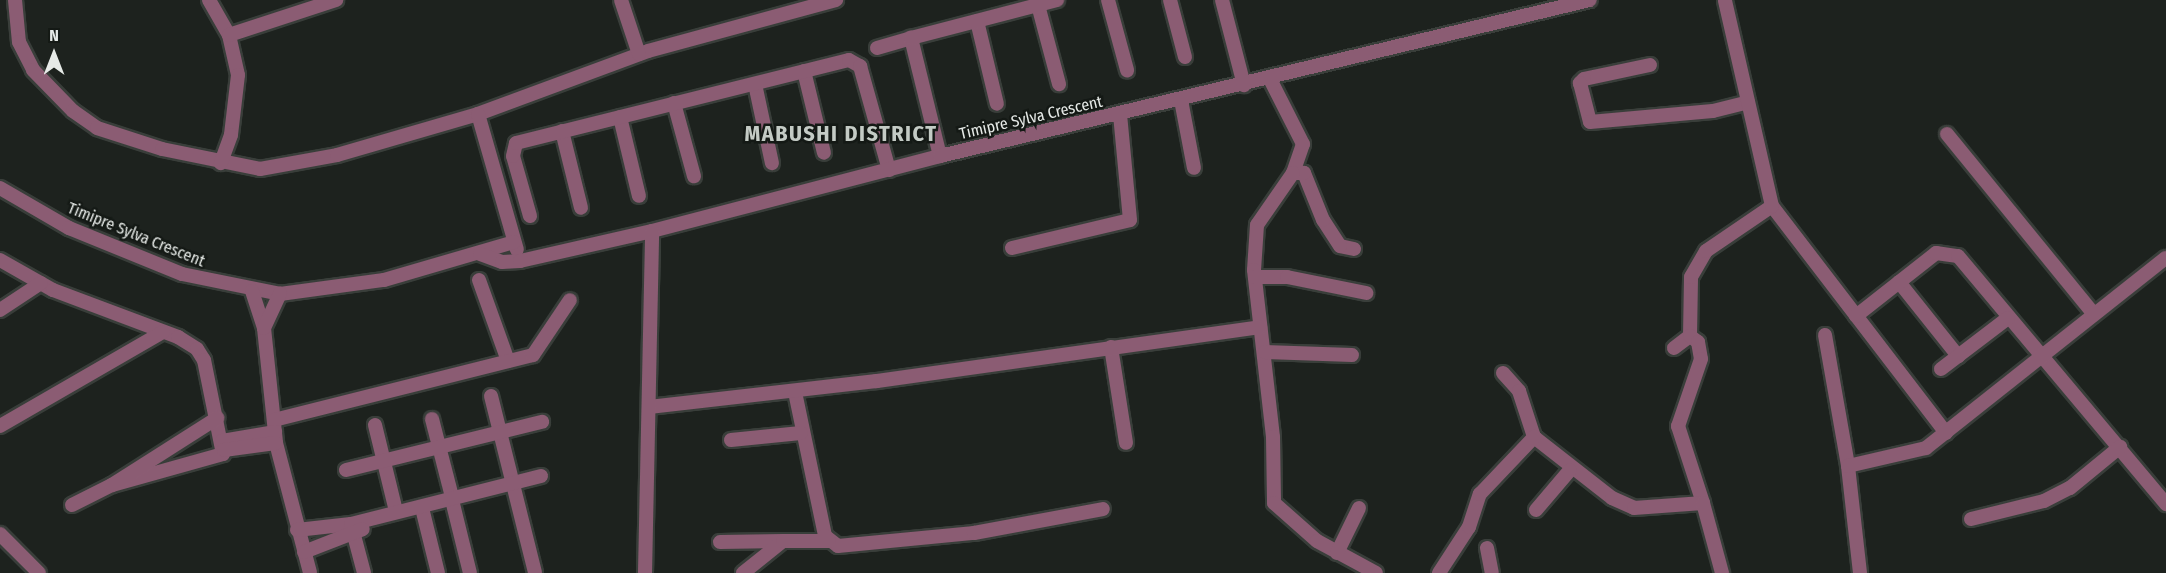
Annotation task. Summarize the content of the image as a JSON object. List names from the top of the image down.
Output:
{
  "streets": {
    "street": ["Timipre Sylva Crescent"]
  },
  "districts": ["MABUSHI DISTRICT"],
  "north": "top"
}
